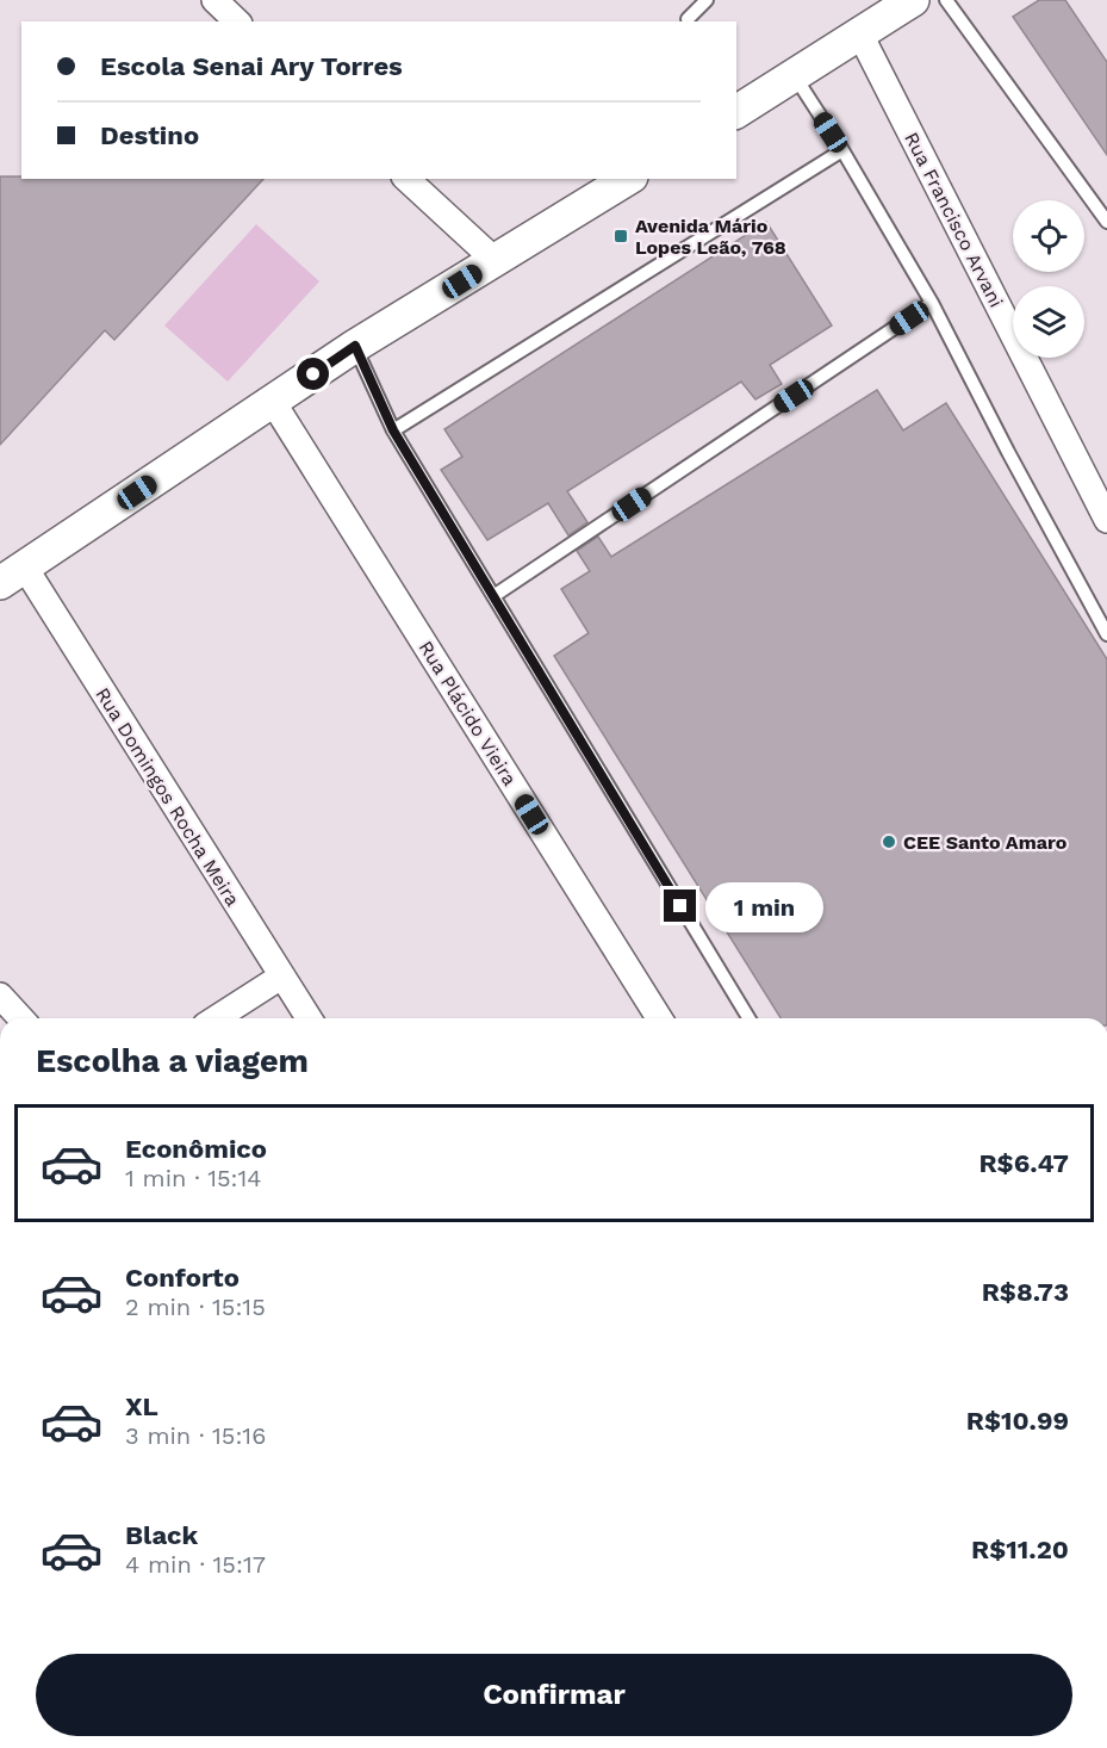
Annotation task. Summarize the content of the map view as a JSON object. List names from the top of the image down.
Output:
{
  "streets": {
    "street": ["Rua Francisco Arvani", "Rua Plácido Vieira", "Rua Domingos Rocha Meira"]
  },
  "places": {
    "transit": ["Avenida Mário Lopes Leão, 768"],
    "other": ["CEE Santo Amaro"]
  },
  "page": {
    "banner": ["Escola Senai Ary Torres", "Destino"],
    "bubble": "1 min",
    "heading": "Escolha a viagem",
    "list": [
      {
        "name": "Econômico",
        "note": "1 min · 15:14",
        "value": "R$6.47"
      },
      {
        "name": "Conforto",
        "note": "2 min · 15:15",
        "value": "R$8.73"
      },
      {
        "name": "XL",
        "note": "3 min · 15:16",
        "value": "R$10.99"
      },
      {
        "name": "Black",
        "note": "4 min · 15:17",
        "value": "R$11.20"
      }
    ],
    "buttons": "Confirmar"
  }
}
